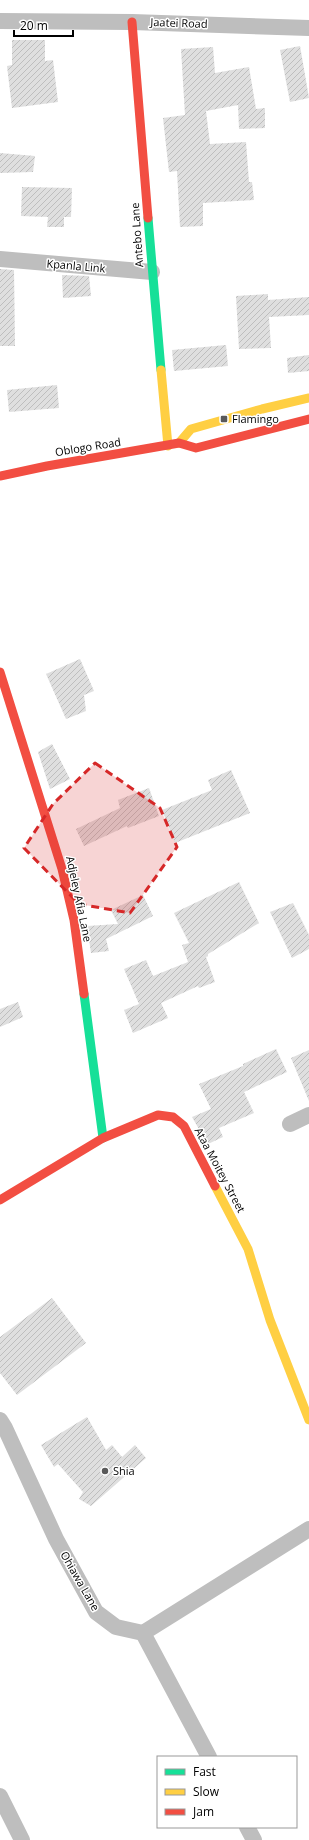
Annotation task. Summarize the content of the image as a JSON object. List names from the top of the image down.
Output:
{
  "streets": {
    "street": [
      "Jaatei Road",
      "Antebo Lane",
      "Kpanla Link",
      "Oblogo Road",
      "Adjeley Afia Lane",
      "Ataa Moitey Street",
      "Ohiawa Lane"
    ]
  },
  "crossings": [
    ["Jaatei Road", "Antebo Lane"],
    ["Antebo Lane", "Kpanla Link"],
    ["Antebo Lane", "Oblogo Road"],
    ["Adjeley Afia Lane", "Ataa Moitey Street"]
  ],
  "places": {
    "transit": ["Flamingo"],
    "other": ["Shia"]
  },
  "legend": ["Fast", "Slow", "Jam"],
  "scale_bar": "20 m"
}
